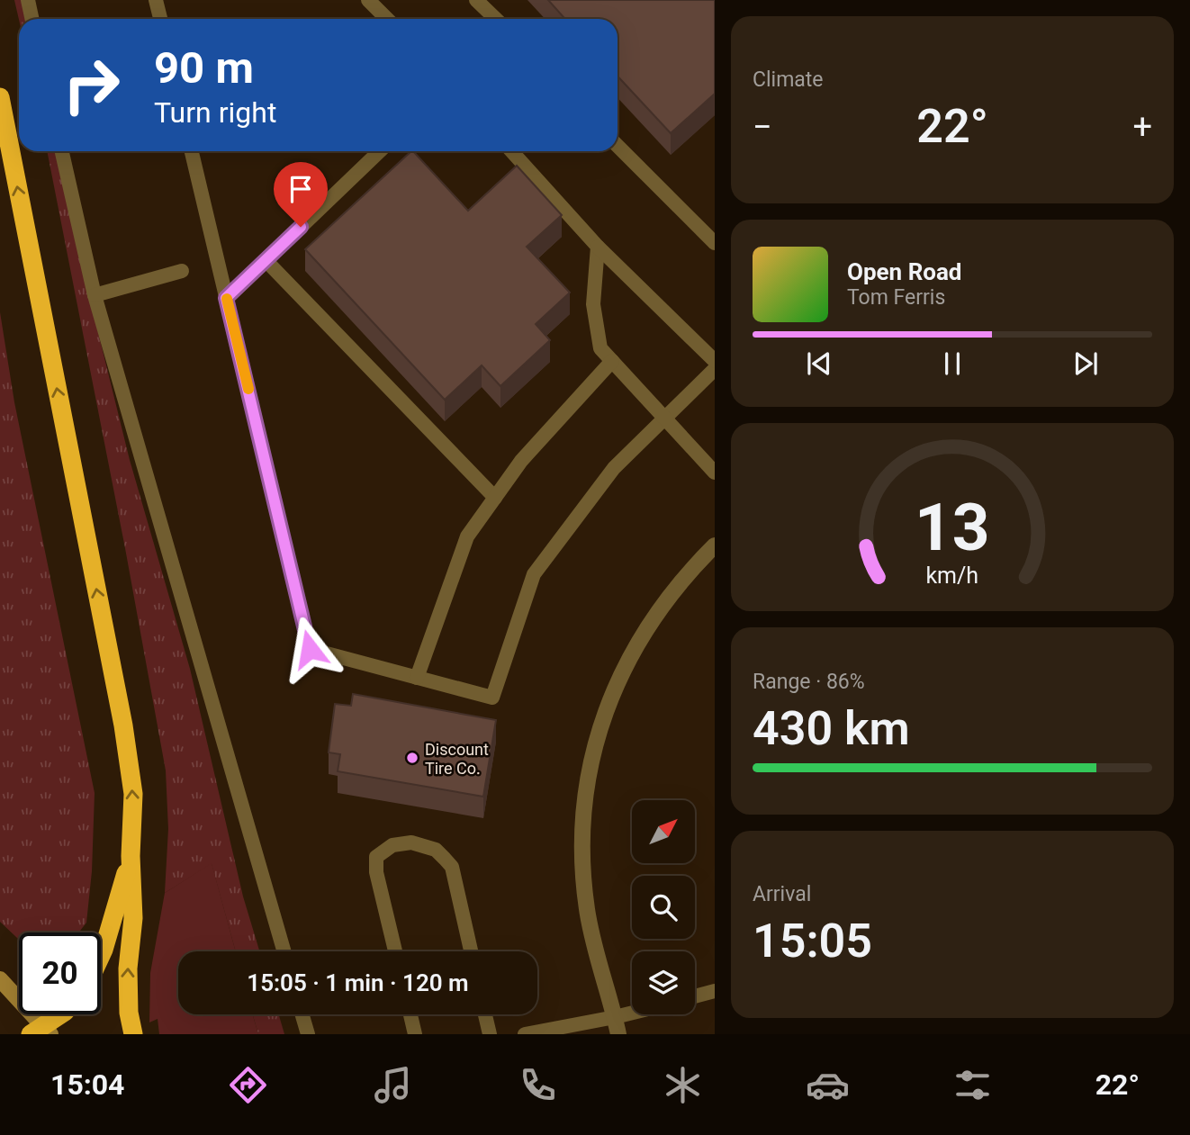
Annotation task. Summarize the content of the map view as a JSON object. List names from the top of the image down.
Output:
{
  "places": ["Discount Tire Co."],
  "north": "top right",
  "page": {
    "tile": [
      "Climate",
      ["Range · 86%", "430 km"],
      ["Arrival", "15:05"]
    ],
    "turn": ["90 m", "Turn right"],
    "heat": ["−", "22°", "+"],
    "song": ["Open Road", "Tom Ferris"],
    "limit": "20",
    "trip": "15:05 · 1 min · 120 m",
    "tabs": ["15:04", "22°"],
    "gauge": ["13", "km/h"]
  }
}
